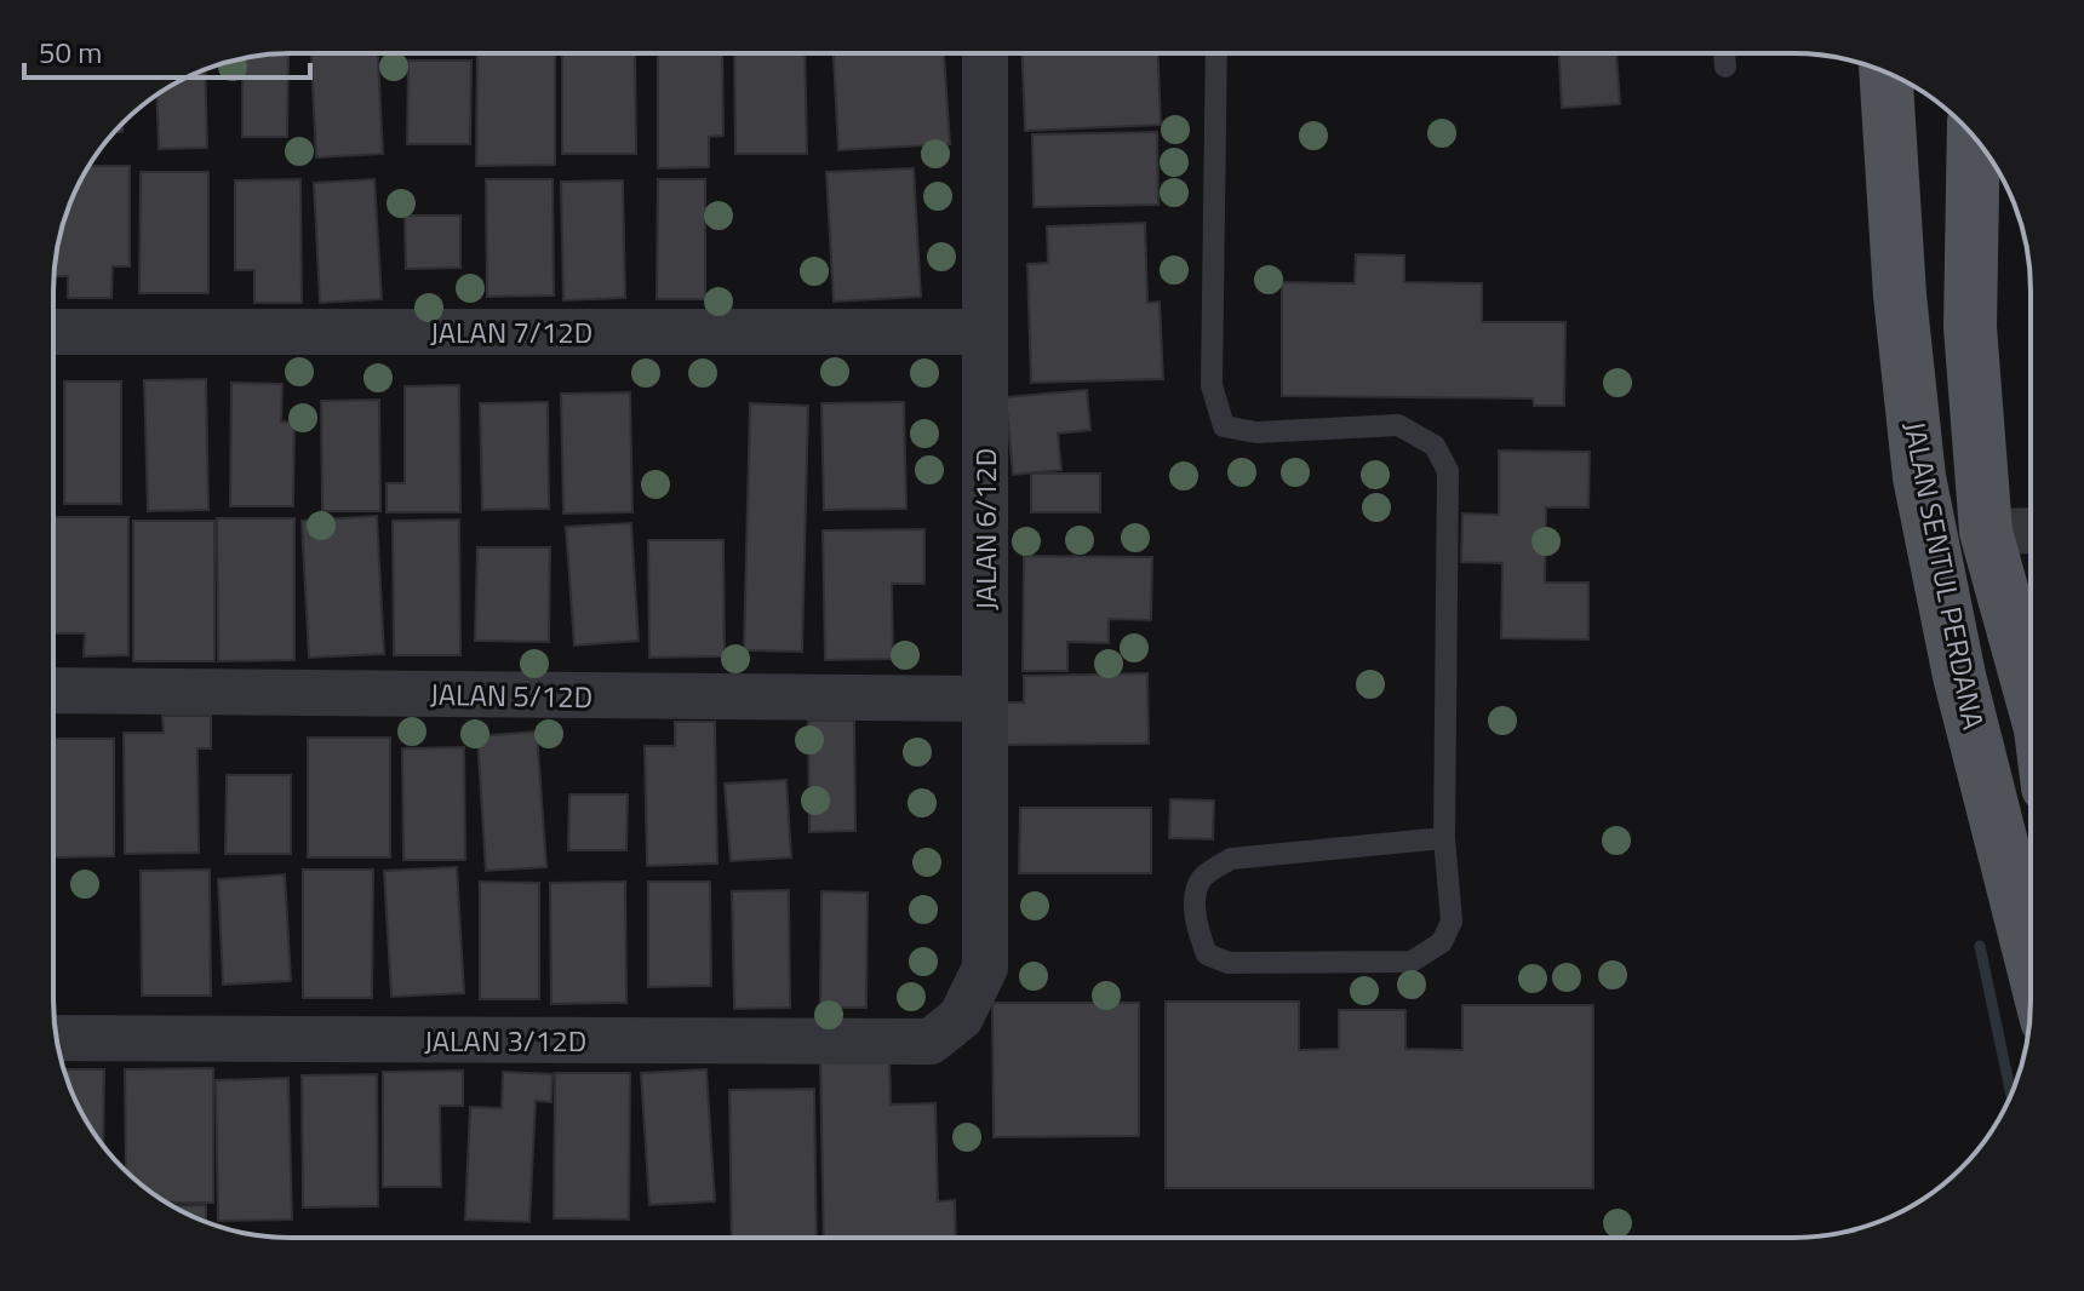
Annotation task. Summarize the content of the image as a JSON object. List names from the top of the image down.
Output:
{
  "streets": {
    "main road": ["JALAN SENTUL PERDANA"],
    "street": [
      "JALAN 7/12D",
      "JALAN 6/12D",
      "JALAN 5/12D",
      "JALAN 3/12D"
    ]
  },
  "crossings": [
    ["JALAN 7/12D", "JALAN 6/12D"],
    ["JALAN 6/12D", "JALAN 5/12D"],
    ["JALAN 6/12D", "JALAN 3/12D"]
  ],
  "scale_bar": "50 m"
}
